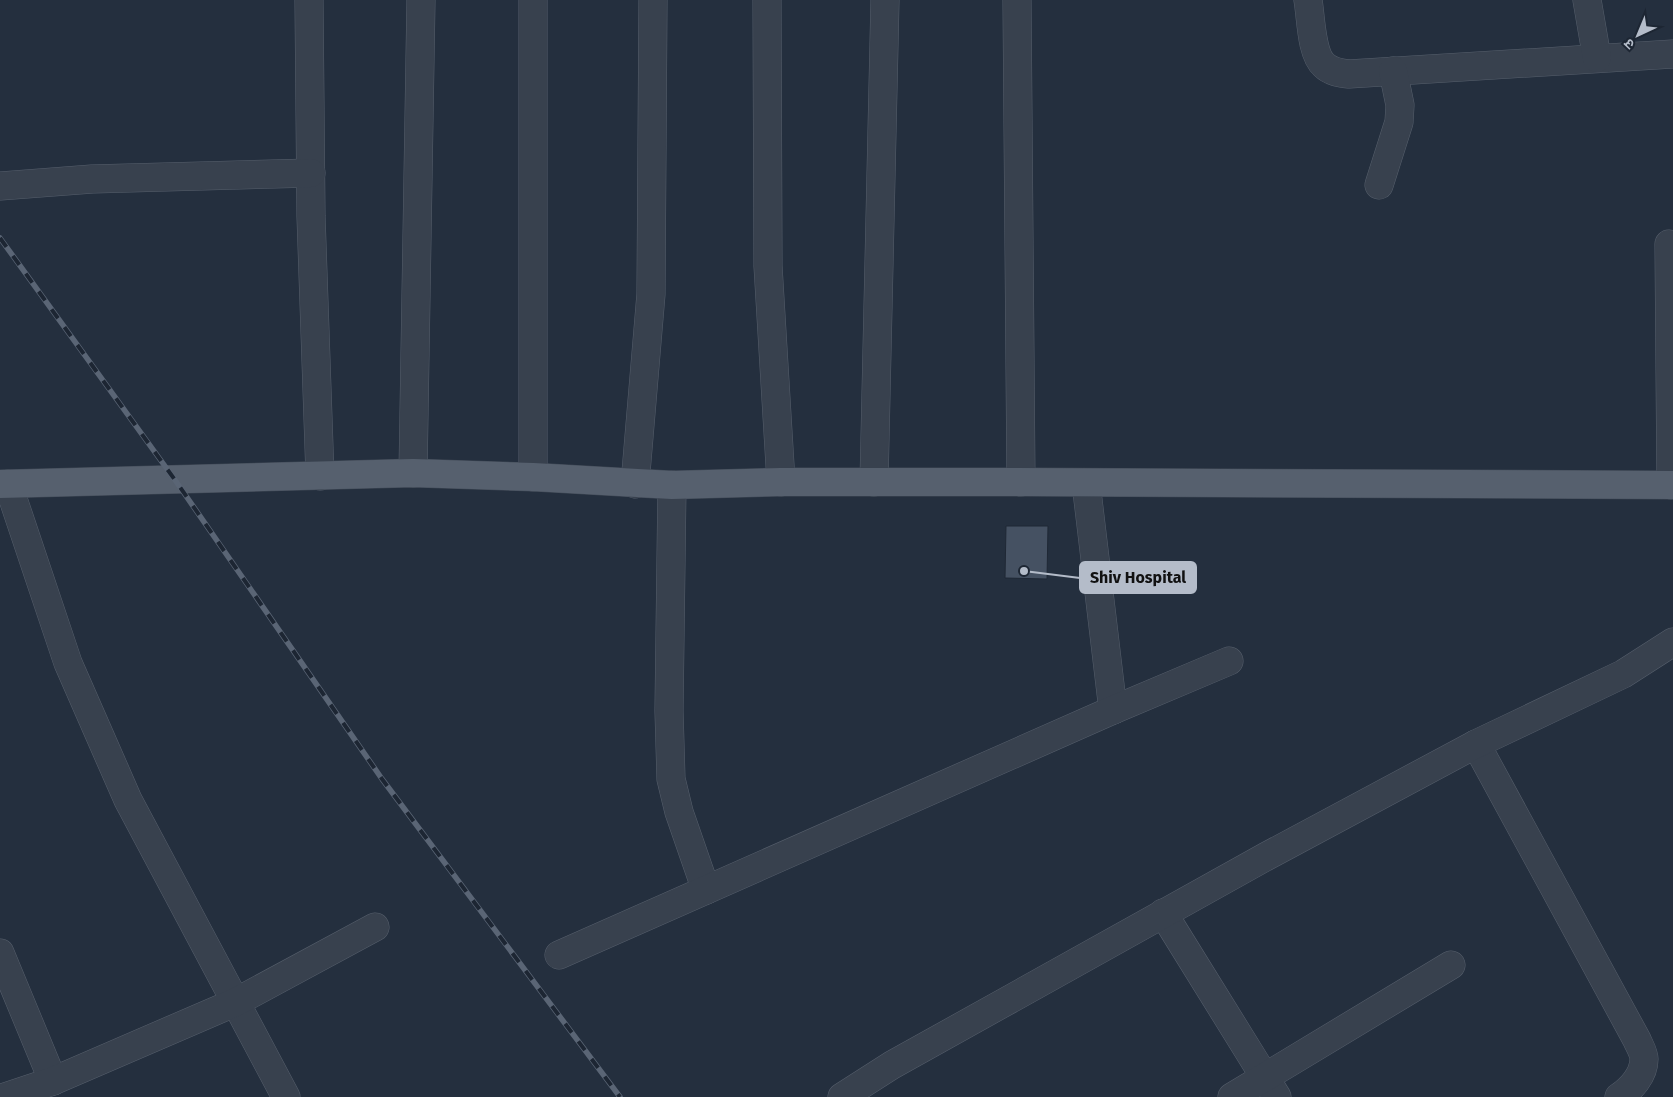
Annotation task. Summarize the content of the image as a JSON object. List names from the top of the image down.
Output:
{
  "places": ["Shiv Hospital"],
  "north": "bottom left"
}
